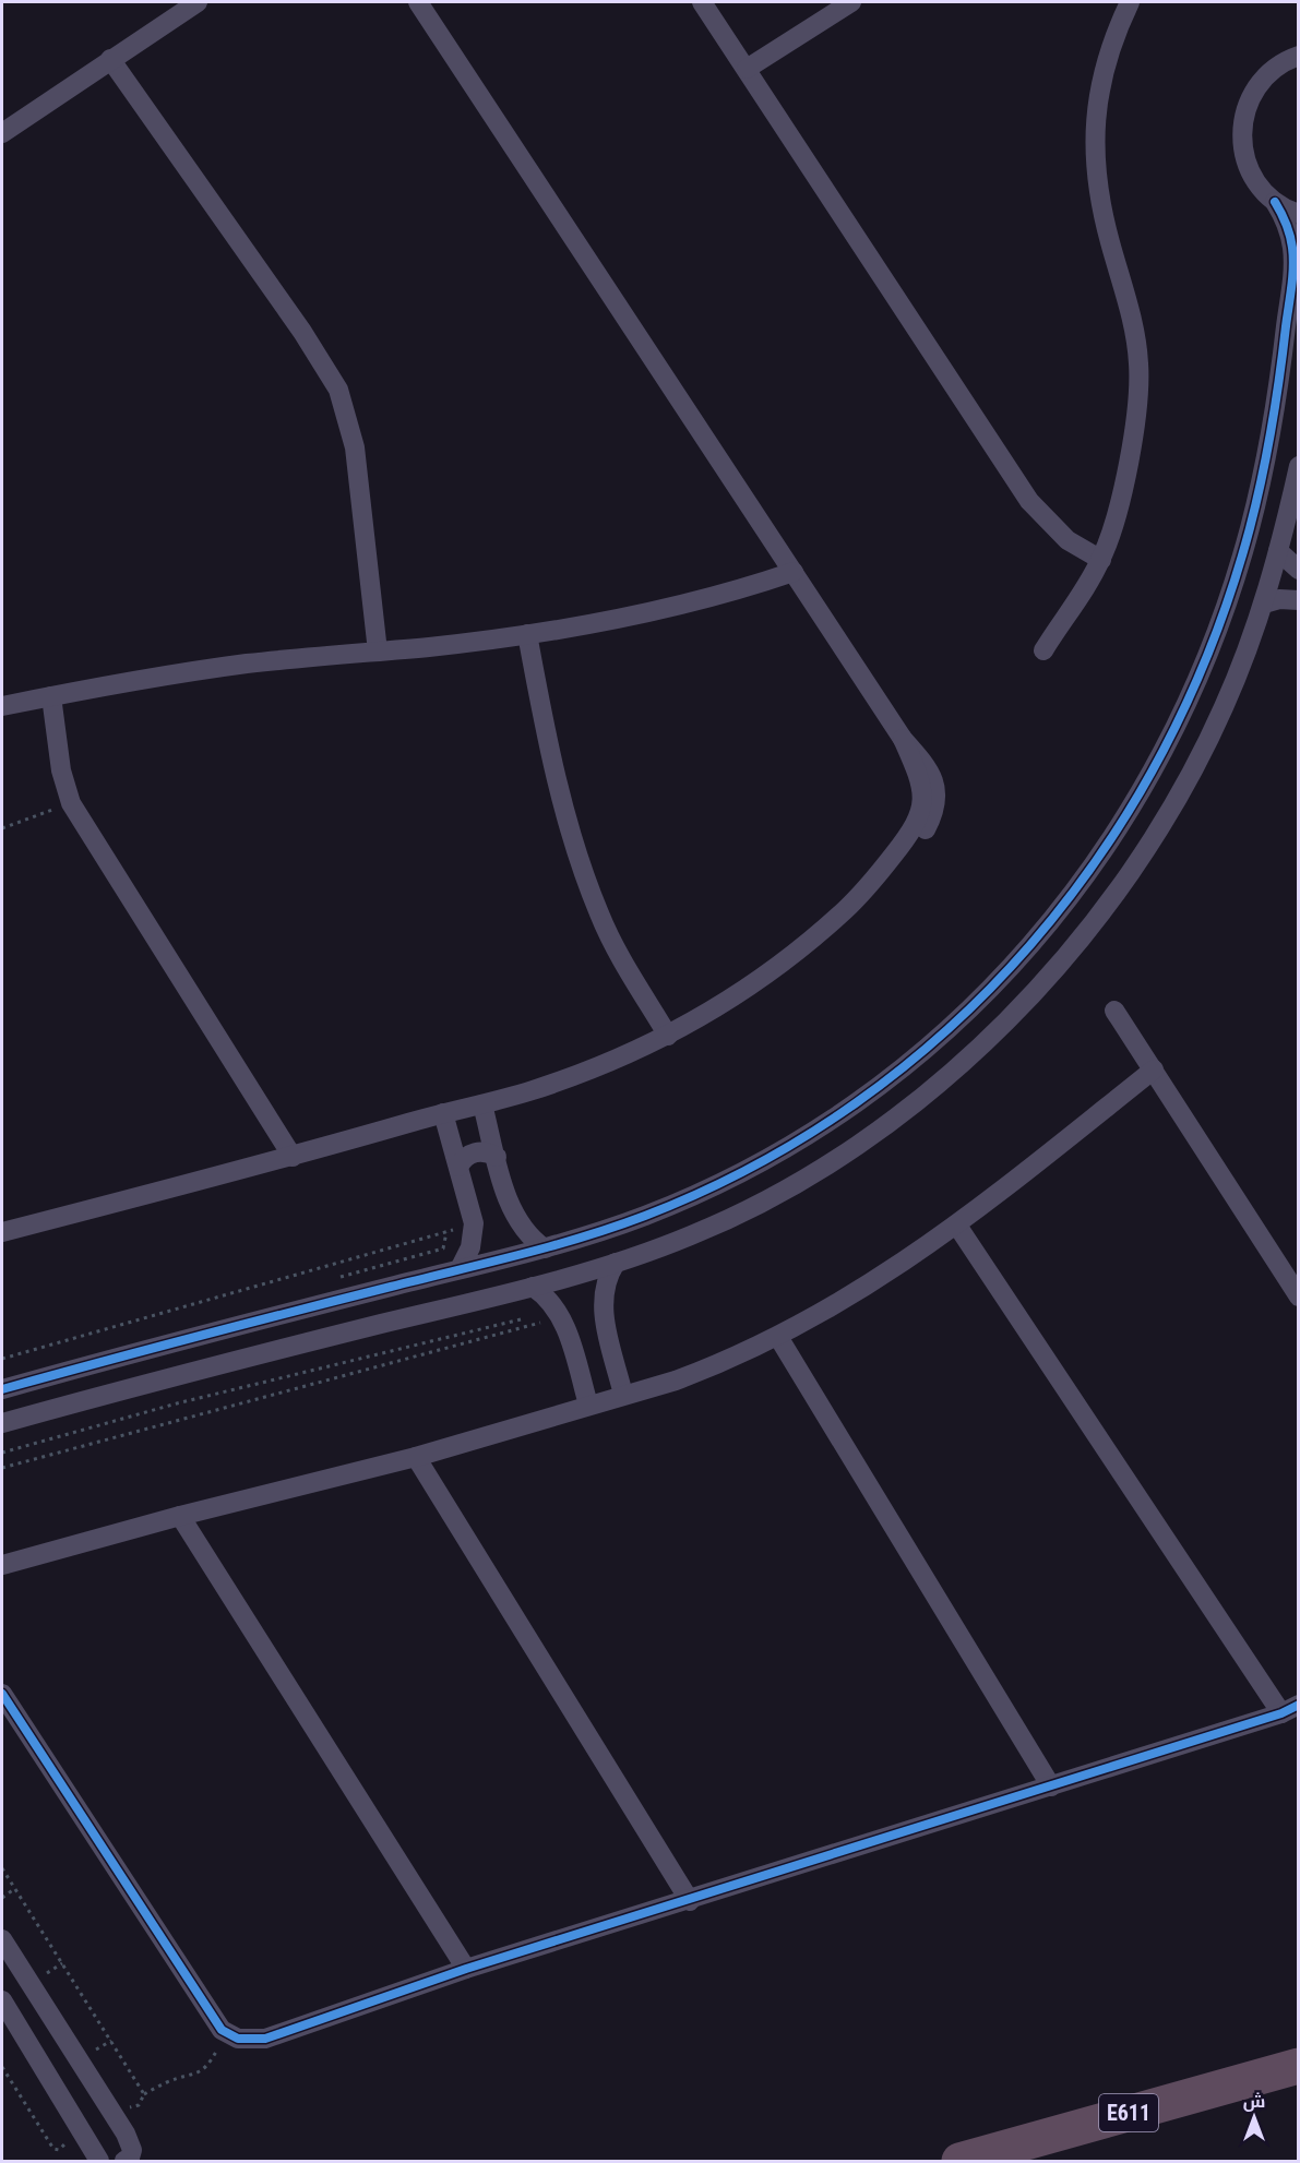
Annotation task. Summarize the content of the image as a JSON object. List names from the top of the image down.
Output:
{
  "streets": {
    "highway": ["E611"]
  },
  "north": "top"
}
